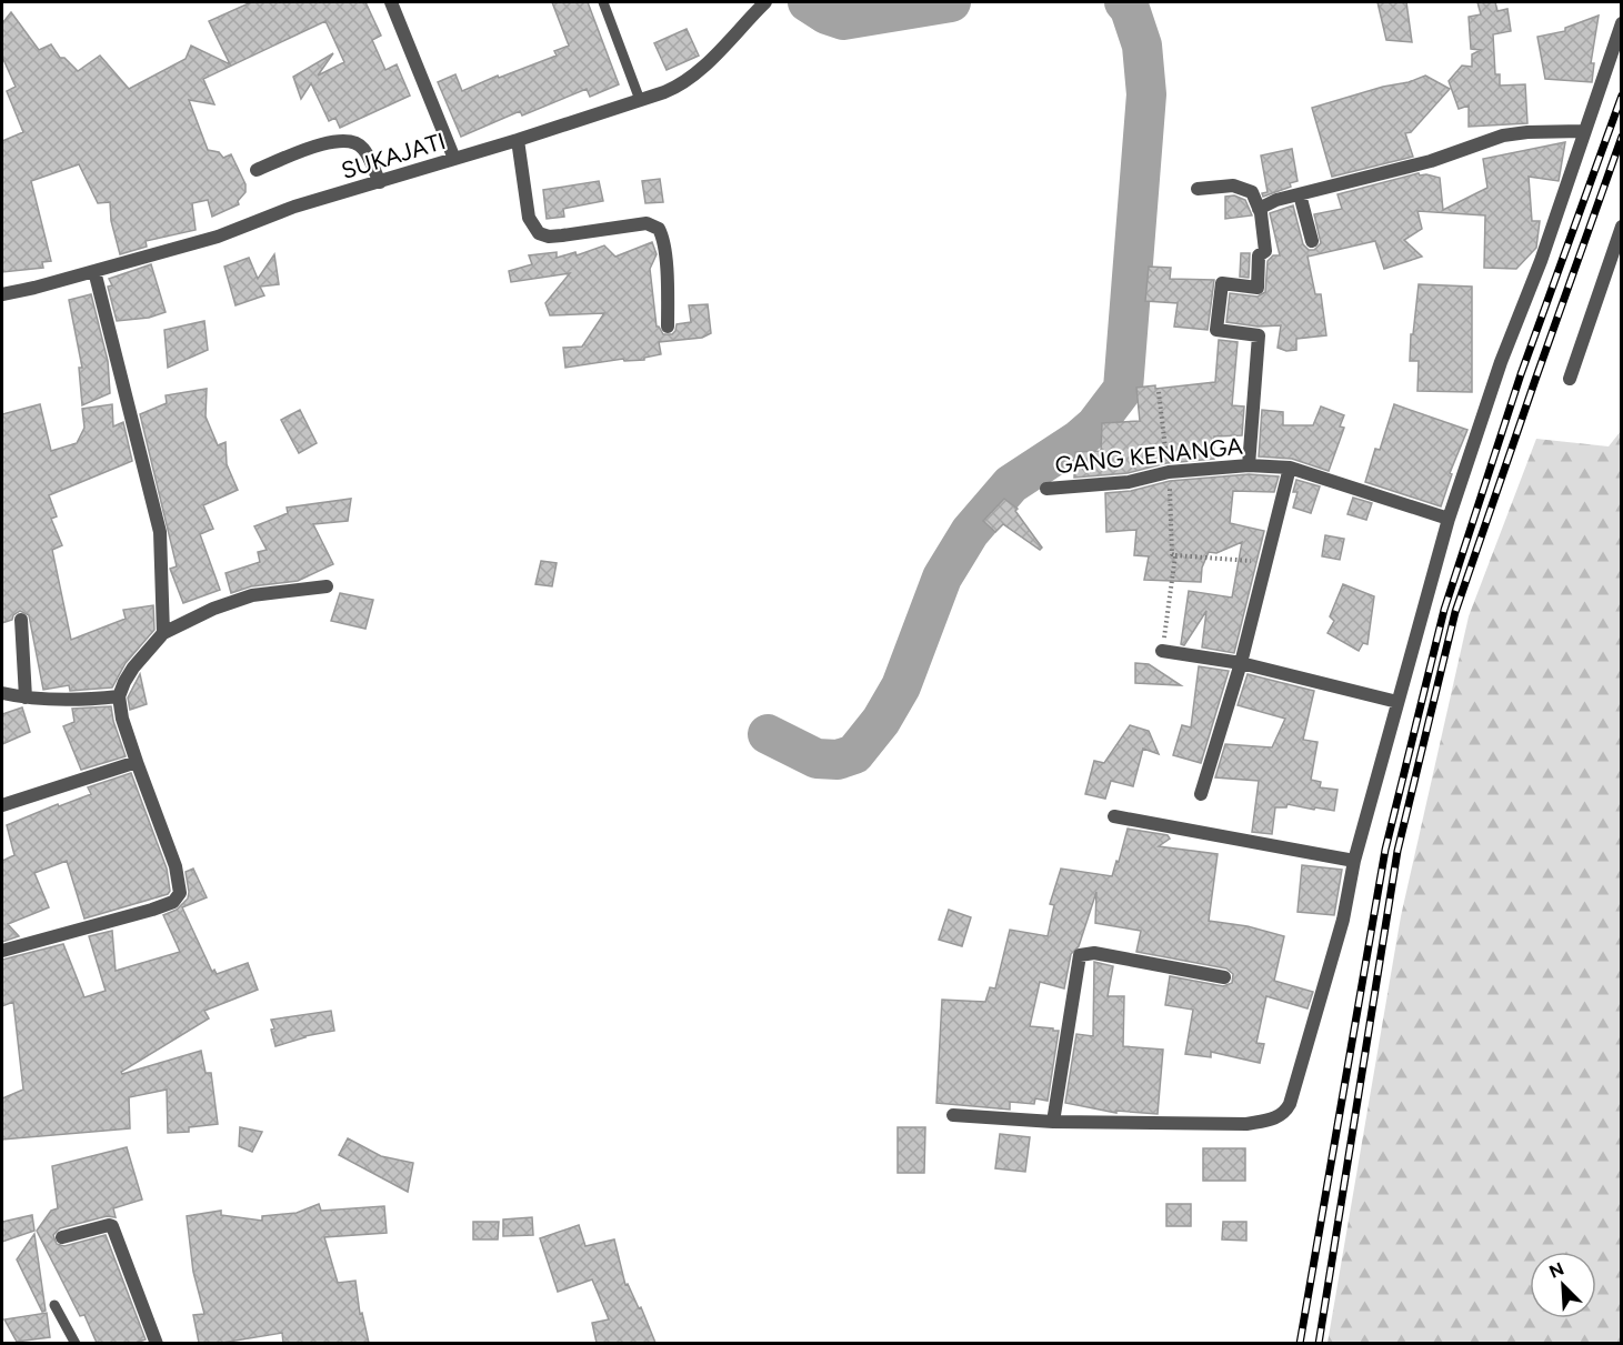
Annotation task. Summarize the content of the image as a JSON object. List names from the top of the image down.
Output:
{
  "streets": {
    "street": ["SUKAJATI", "GANG KENANGA"]
  },
  "north": "top left"
}
